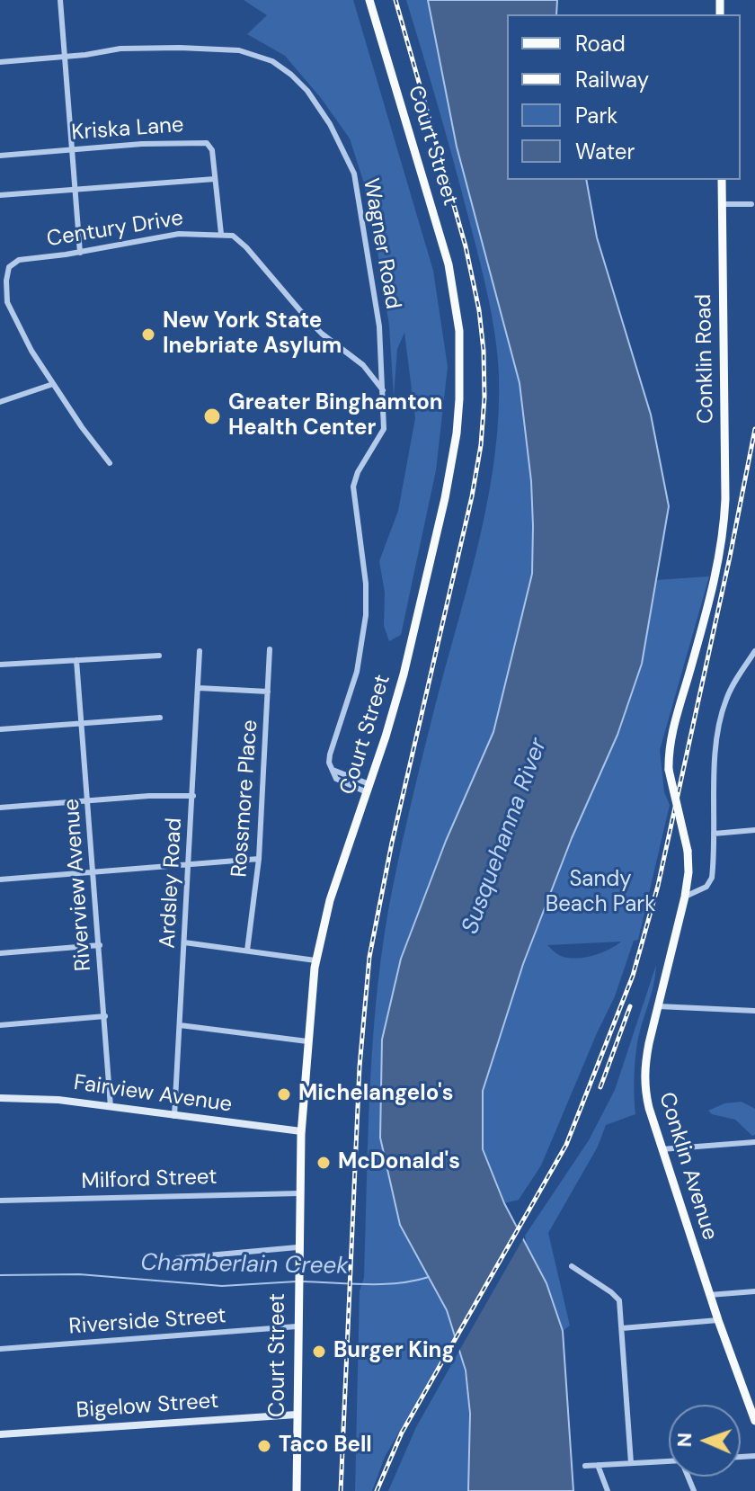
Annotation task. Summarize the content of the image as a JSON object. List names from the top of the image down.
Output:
{
  "streets": {
    "main road": ["Court Street", "Conklin Road", "Conklin Avenue"],
    "street": [
      "Kriska Lane",
      "Century Drive",
      "Wagner Road",
      "Rossmore Place",
      "Ardsley Road",
      "Riverview Avenue",
      "Fairview Avenue",
      "Milford Street",
      "Riverside Street",
      "Bigelow Street"
    ]
  },
  "crossings": [
    ["Kriska Lane", "Century Drive"],
    ["Court Street", "Fairview Avenue"],
    ["Court Street", "Milford Street"],
    ["Court Street", "Riverside Street"],
    ["Court Street", "Bigelow Street"],
    ["Conklin Road", "Conklin Avenue"],
    ["Ardsley Road", "Fairview Avenue"],
    ["Riverview Avenue", "Fairview Avenue"]
  ],
  "water": ["Susquehanna River", "Chamberlain Creek"],
  "parks": ["Sandy Beach Park"],
  "places": [
    "New York State Inebriate Asylum",
    "Greater Binghamton Health Center",
    "Michelangelo's",
    "McDonald's",
    "Burger King",
    "Taco Bell"
  ],
  "legend": [
    "Road",
    "Railway",
    "Park",
    "Water"
  ],
  "north": "left"
}
